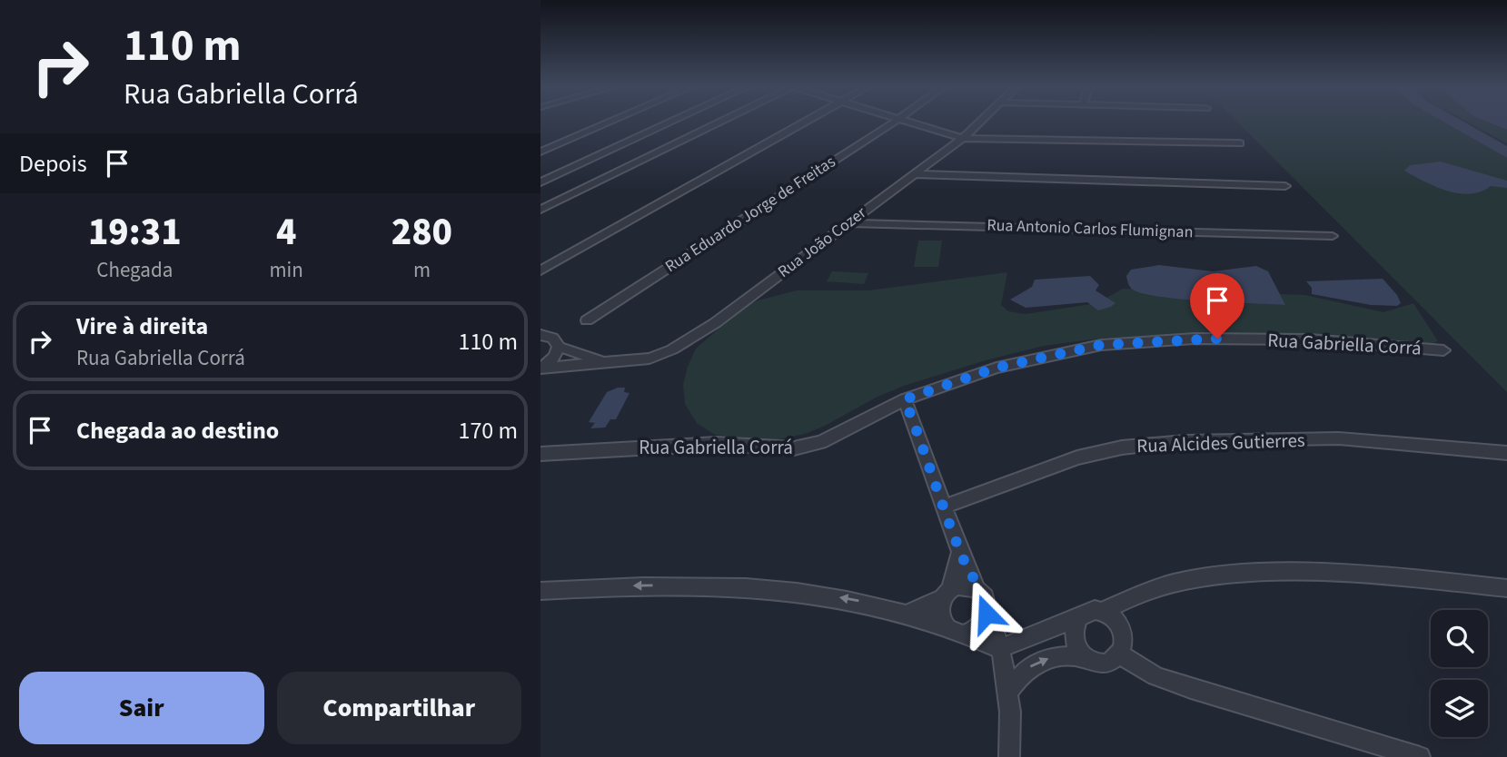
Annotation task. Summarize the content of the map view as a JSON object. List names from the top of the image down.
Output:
{
  "streets": {
    "street": [
      "Rua Eduardo Jorge de Freitas",
      "Rua Antonio Carlos Flumignan",
      "Rua João Cozer",
      "Rua Gabriella Corrá",
      "Rua Alcides Gutierres"
    ]
  },
  "crossings": [
    ["Rua Antonio Carlos Flumignan", "Rua João Cozer"]
  ],
  "page": {
    "turn": ["110 m", "Rua Gabriella Corrá"],
    "then": "Depois",
    "eta": [
      "19:31",
      "Chegada",
      "4",
      "min",
      "280",
      "m"
    ],
    "list": [
      {
        "name": "Vire à direita",
        "note": "Rua Gabriella Corrá",
        "value": "110 m"
      },
      {
        "name": "Chegada ao destino",
        "value": "170 m"
      }
    ],
    "buttons": ["Sair", "Compartilhar"]
  }
}
